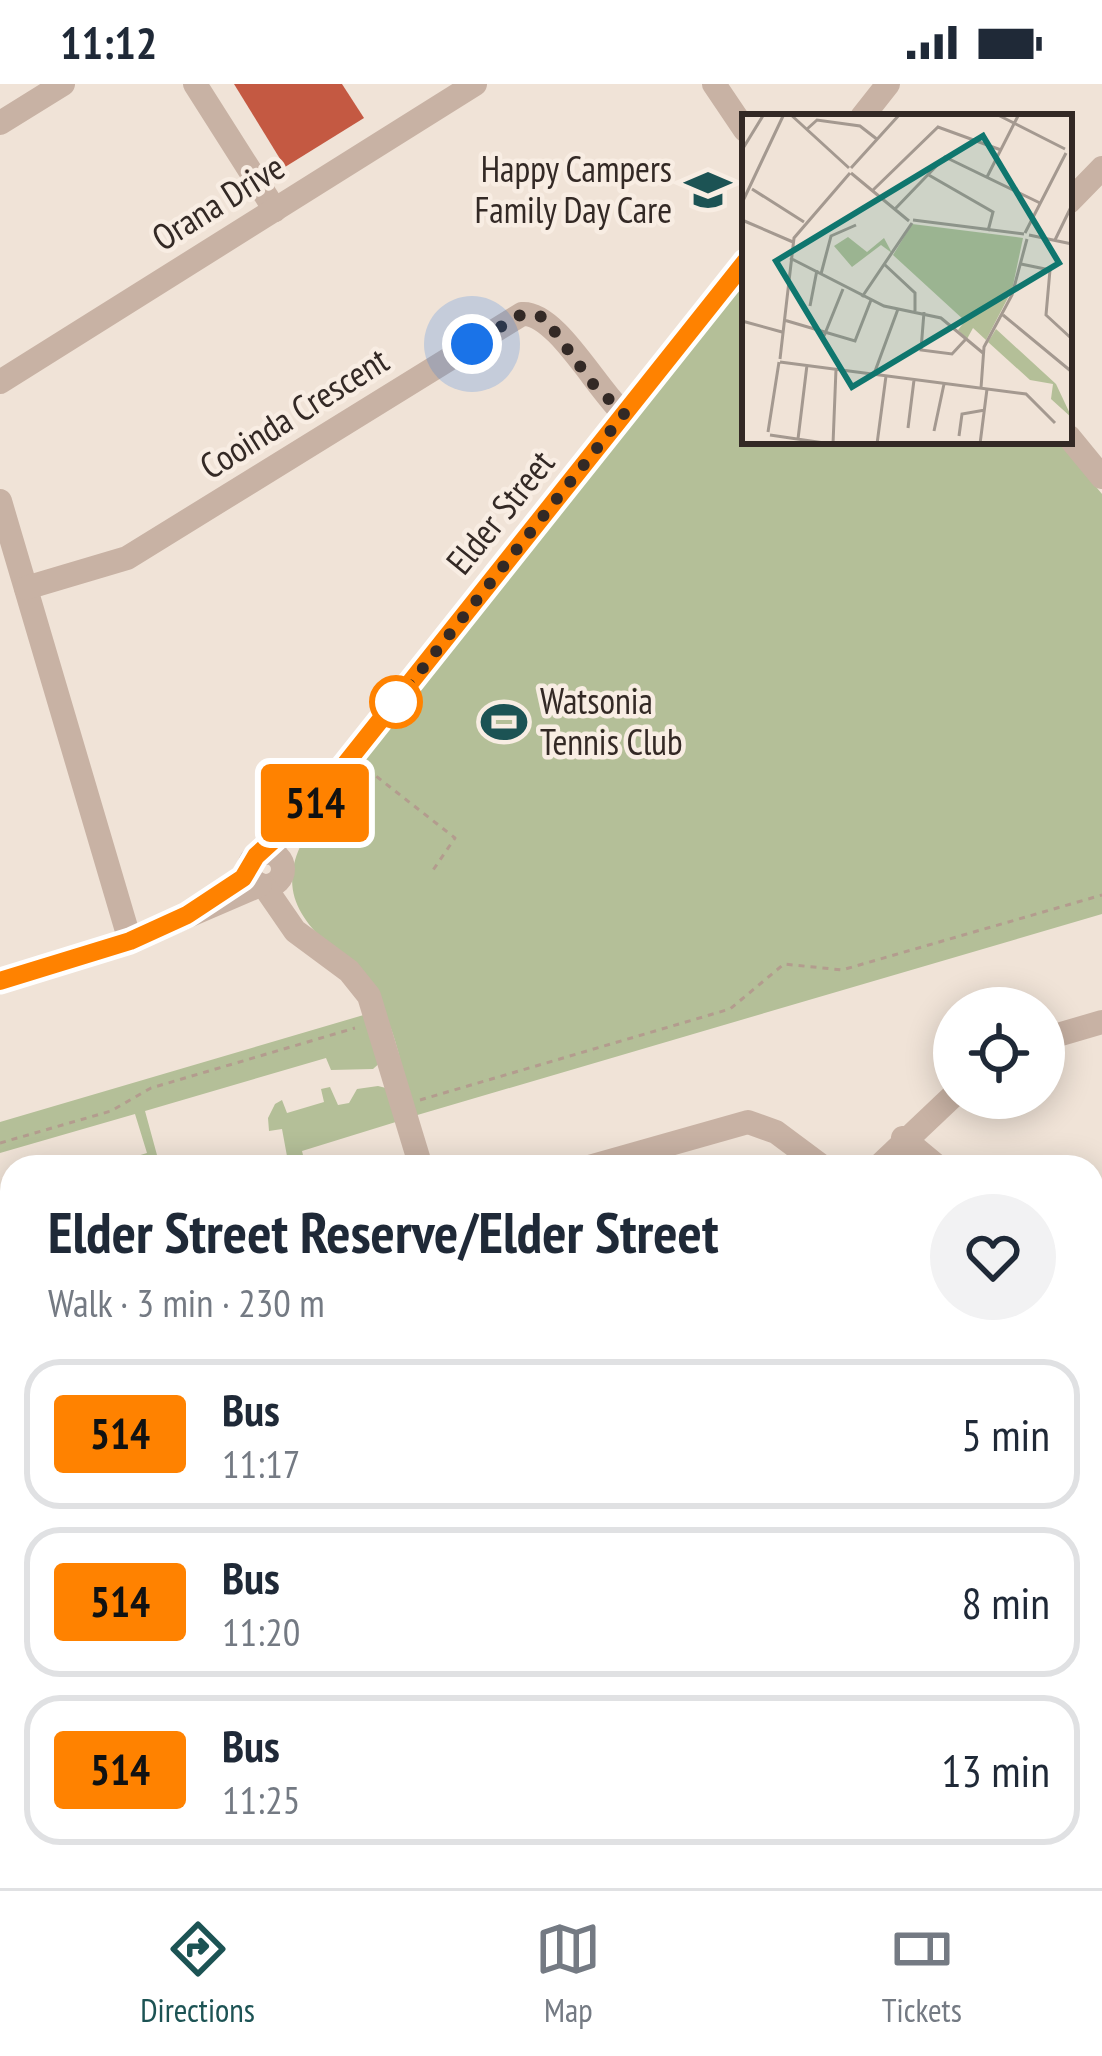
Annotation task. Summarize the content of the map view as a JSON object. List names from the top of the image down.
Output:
{
  "streets": {
    "street": ["Orana Drive", "Cooinda Crescent", "Elder Street"]
  },
  "crossings": [
    ["Cooinda Crescent", "Elder Street"]
  ],
  "places": {
    "school or university": ["Happy Campers Family Day Care"],
    "sports": ["Watsonia Tennis Club"]
  },
  "lines": ["bus line 514"],
  "page": {
    "status": "11:12",
    "on_map": "514",
    "heading": ["Elder Street Reserve/Elder Street", "Walk · 3 min · 230 m"],
    "list": [
      {
        "mark": "514",
        "name": "Bus",
        "note": "11:17",
        "value": "5 min"
      },
      {
        "mark": "514",
        "name": "Bus",
        "note": "11:20",
        "value": "8 min"
      },
      {
        "mark": "514",
        "name": "Bus",
        "note": "11:25",
        "value": "13 min"
      }
    ],
    "tabs": ["Directions", "Map", "Tickets"]
  }
}
